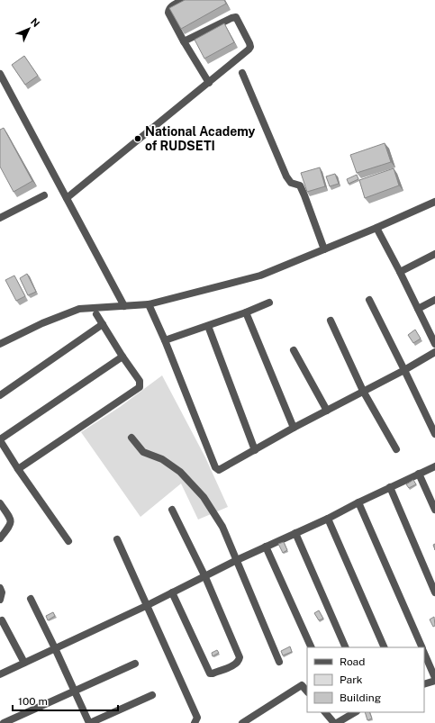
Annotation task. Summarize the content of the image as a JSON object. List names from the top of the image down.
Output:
{
  "places": ["National Academy of RUDSETI"],
  "legend": ["Road", "Park", "Building"],
  "scale_bar": "100 m",
  "north": "top right"
}
